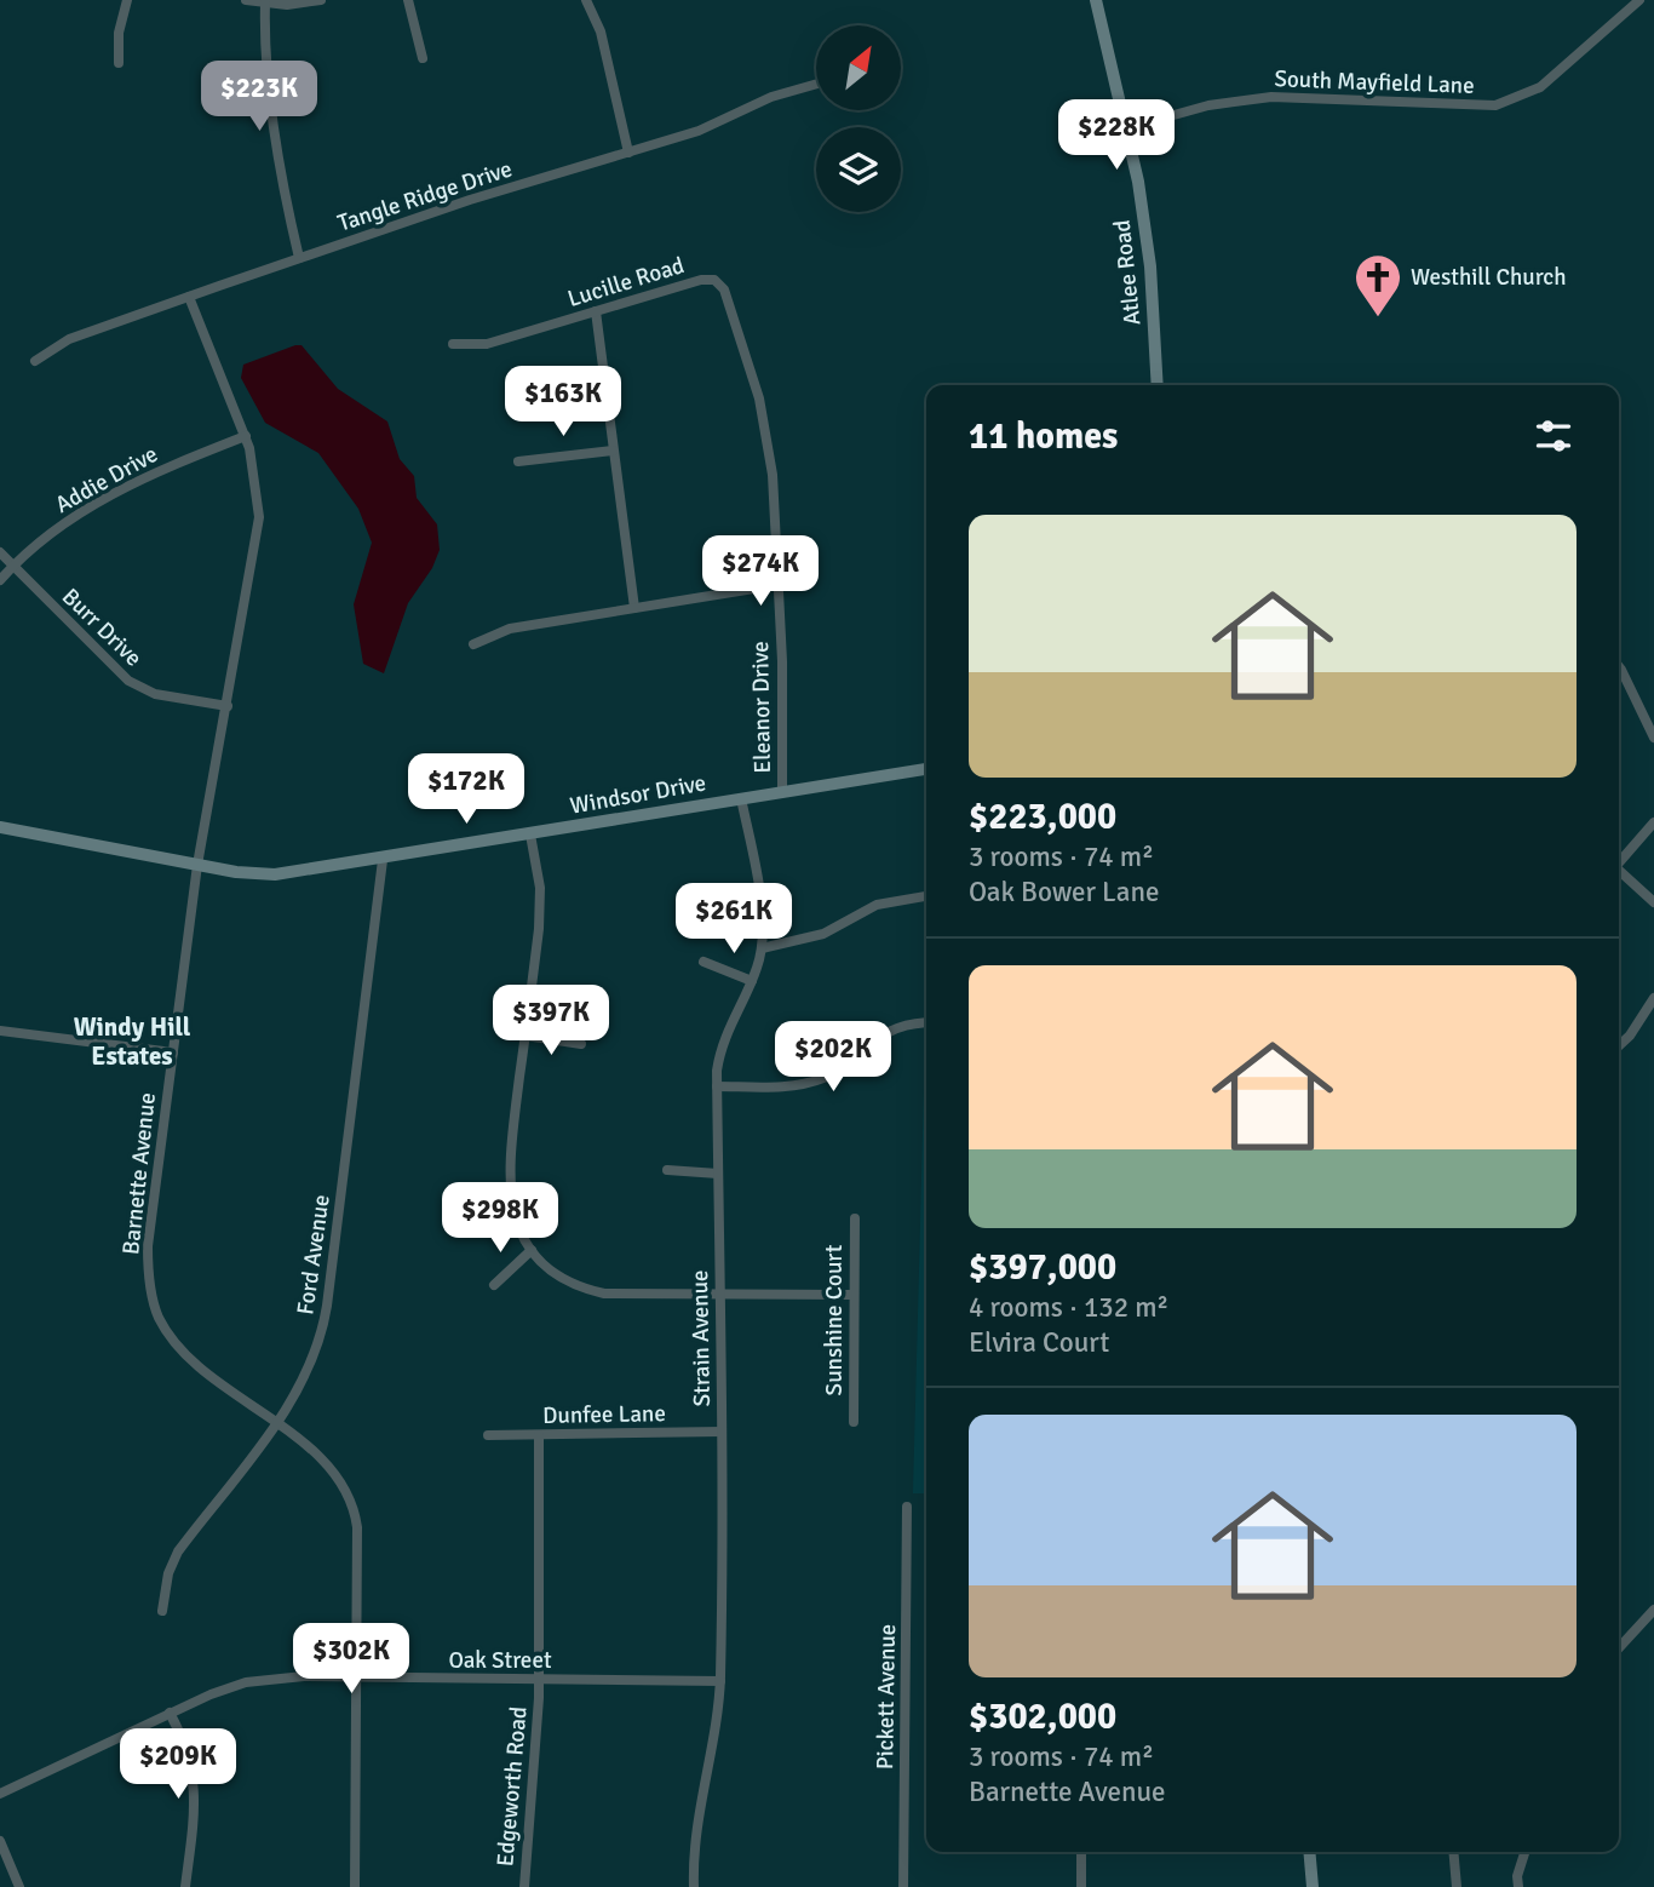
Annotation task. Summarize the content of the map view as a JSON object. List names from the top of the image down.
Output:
{
  "streets": {
    "street": [
      "South Mayfield Lane",
      "Tangle Ridge Drive",
      "Atlee Road",
      "Lucille Road",
      "Addie Drive",
      "Burr Drive",
      "Eleanor Drive",
      "Windsor Drive",
      "Barnette Avenue",
      "Ford Avenue",
      "Sunshine Court",
      "Strain Avenue",
      "Dunfee Lane",
      "Oak Street",
      "Pickett Avenue",
      "Edgeworth Road"
    ]
  },
  "crossings": [
    ["South Mayfield Lane", "Atlee Road"],
    ["Tangle Ridge Drive", "Barnette Avenue"],
    ["Lucille Road", "Eleanor Drive"],
    ["Addie Drive", "Burr Drive"],
    ["Addie Drive", "Barnette Avenue"],
    ["Burr Drive", "Barnette Avenue"],
    ["Eleanor Drive", "Windsor Drive"],
    ["Windsor Drive", "Barnette Avenue"],
    ["Windsor Drive", "Ford Avenue"],
    ["Windsor Drive", "Strain Avenue"],
    ["Barnette Avenue", "Ford Avenue"],
    ["Barnette Avenue", "Oak Street"],
    ["Strain Avenue", "Dunfee Lane"],
    ["Strain Avenue", "Oak Street"],
    ["Dunfee Lane", "Edgeworth Road"],
    ["Oak Street", "Edgeworth Road"]
  ],
  "districts": ["Windy Hill Estates"],
  "places": {
    "church": ["Westhill Church"]
  },
  "north": "top right",
  "page": {
    "price": [
      "$223K",
      "$228K",
      "$163K",
      "$274K",
      "$172K",
      "$261K",
      "$397K",
      "$202K",
      "$298K",
      "$302K",
      "$209K"
    ],
    "heading": "11 homes",
    "list": [
      {
        "name": "$223,000",
        "note": "3 rooms · 74 m² · Oak Bower Lane"
      },
      {
        "name": "$397,000",
        "note": "4 rooms · 132 m² · Elvira Court"
      },
      {
        "name": "$302,000",
        "note": "3 rooms · 74 m² · Barnette Avenue"
      }
    ]
  }
}
